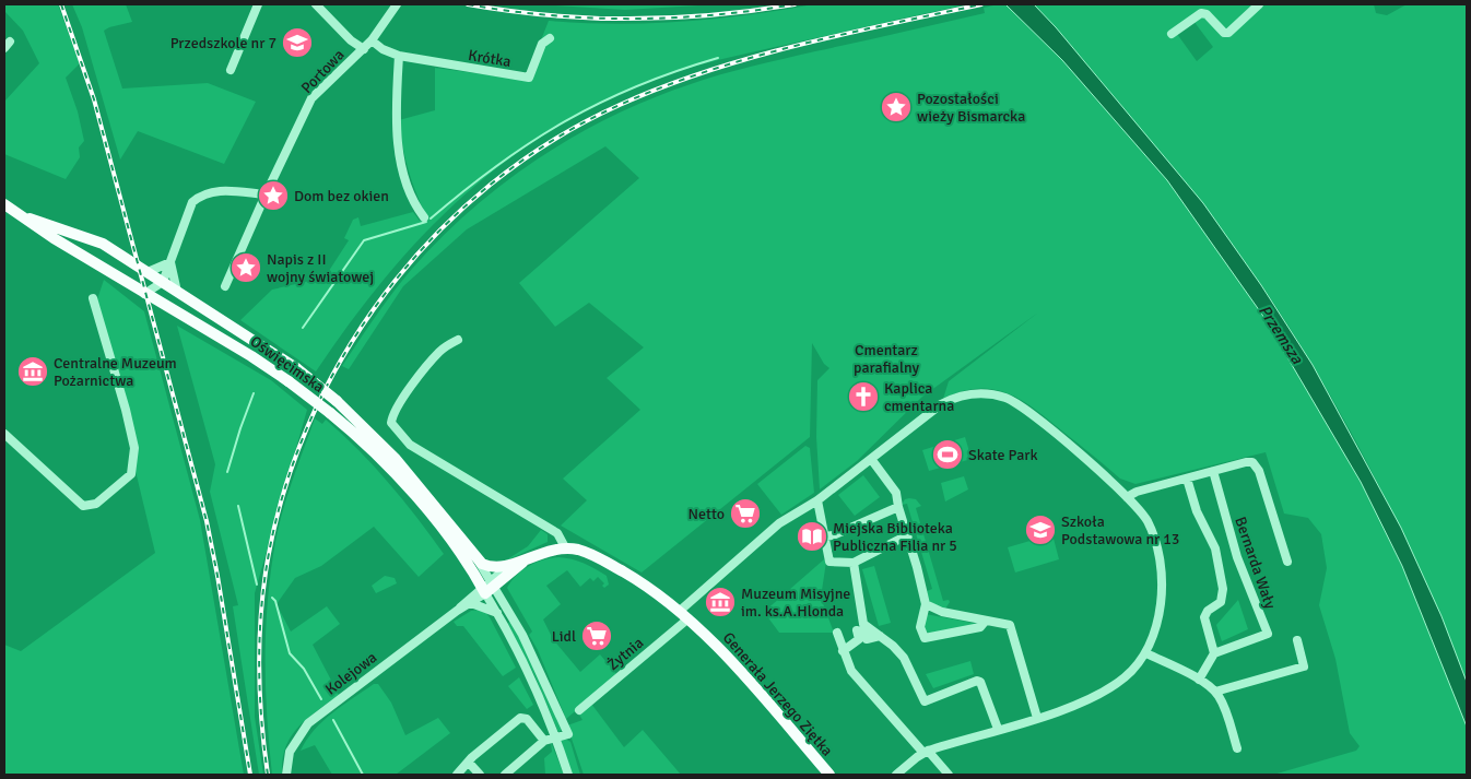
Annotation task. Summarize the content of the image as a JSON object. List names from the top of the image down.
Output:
{
  "streets": {
    "main road": ["Oświęcimska", "Generała Jerzego Ziętka"],
    "street": [
      "Krótka",
      "Portowa",
      "Bernarda Wały",
      "Żytnia",
      "Kolejowa"
    ]
  },
  "crossings": [
    ["Oświęcimska", "Kolejowa"],
    ["Żytnia", "Generała Jerzego Ziętka"]
  ],
  "water": ["Przemsza"],
  "parks": ["Cmentarz parafialny"],
  "places": {
    "school or university": ["Przedszkole nr 7", "Szkoła Podstawowa nr 13"],
    "place": ["Pozostałości wieży Bismarcka", "Dom bez okien", "Napis z II wojny światowej"],
    "museum": ["Centralne Muzeum Pożarnictwa", "Muzeum Misyjne im. ks.A.Hlonda"],
    "church": ["Kaplica cmentarna"],
    "sports": ["Skate Park"],
    "supermarket": ["Netto", "Lidl"],
    "library": ["Miejska Biblioteka Publiczna Filia nr 5"]
  }
}
